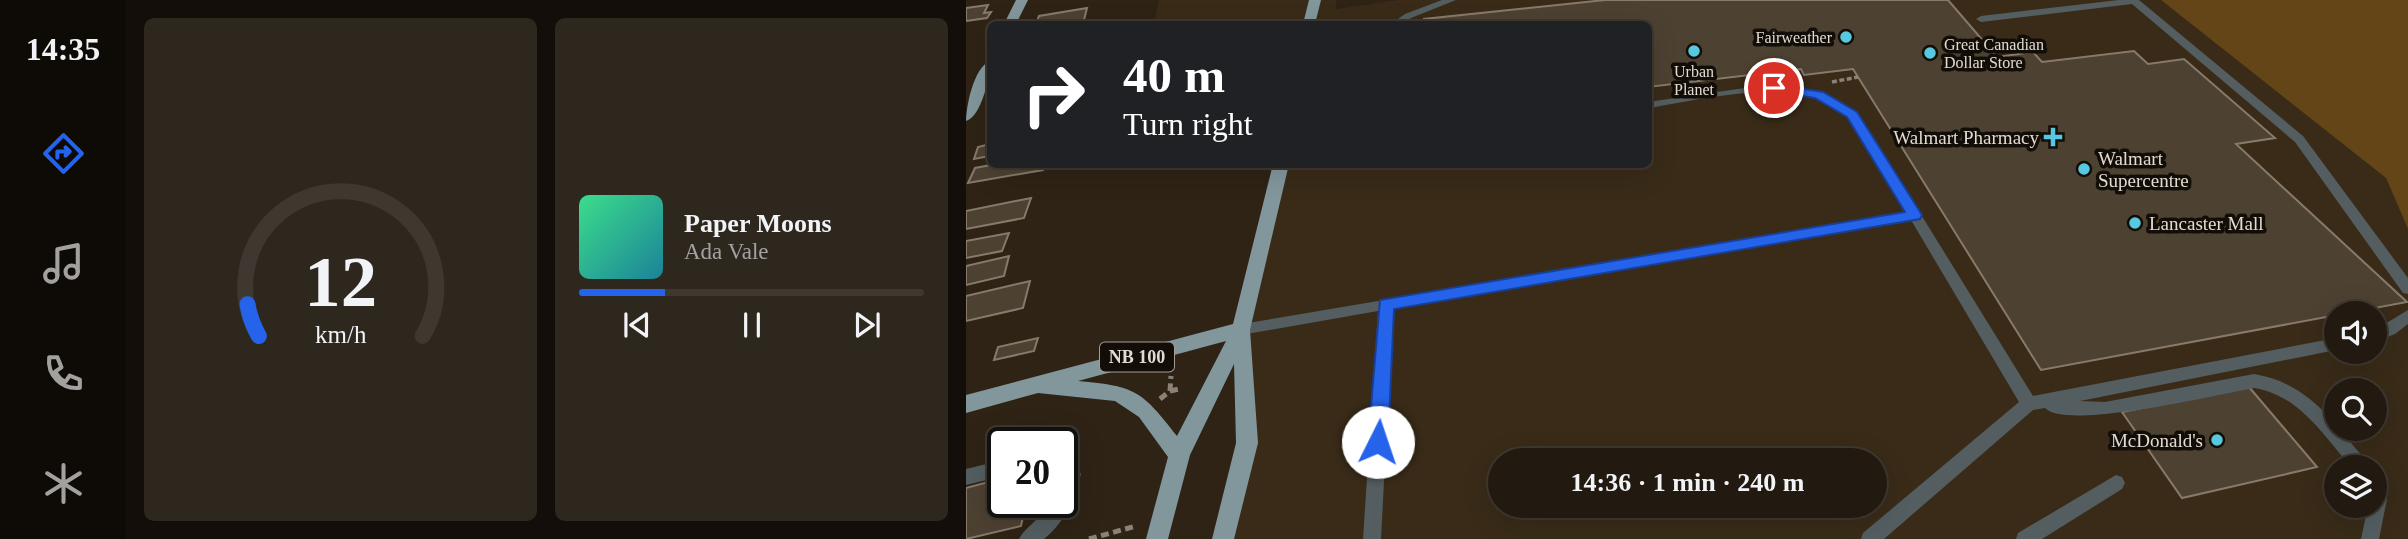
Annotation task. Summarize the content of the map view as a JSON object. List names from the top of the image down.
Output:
{
  "streets": {
    "main road": ["NB 100"]
  },
  "places": {
    "other": [
      "Fairweather",
      "Urban Planet",
      "Great Canadian Dollar Store",
      "Walmart Supercentre",
      "Lancaster Mall",
      "McDonald's"
    ],
    "health": ["Walmart Pharmacy"]
  },
  "page": {
    "tabs": "14:35",
    "turn": ["40 m", "Turn right"],
    "song": ["Paper Moons", "Ada Vale"],
    "limit": "20",
    "trip": "14:36 · 1 min · 240 m",
    "gauge": ["12", "km/h"]
  }
}
